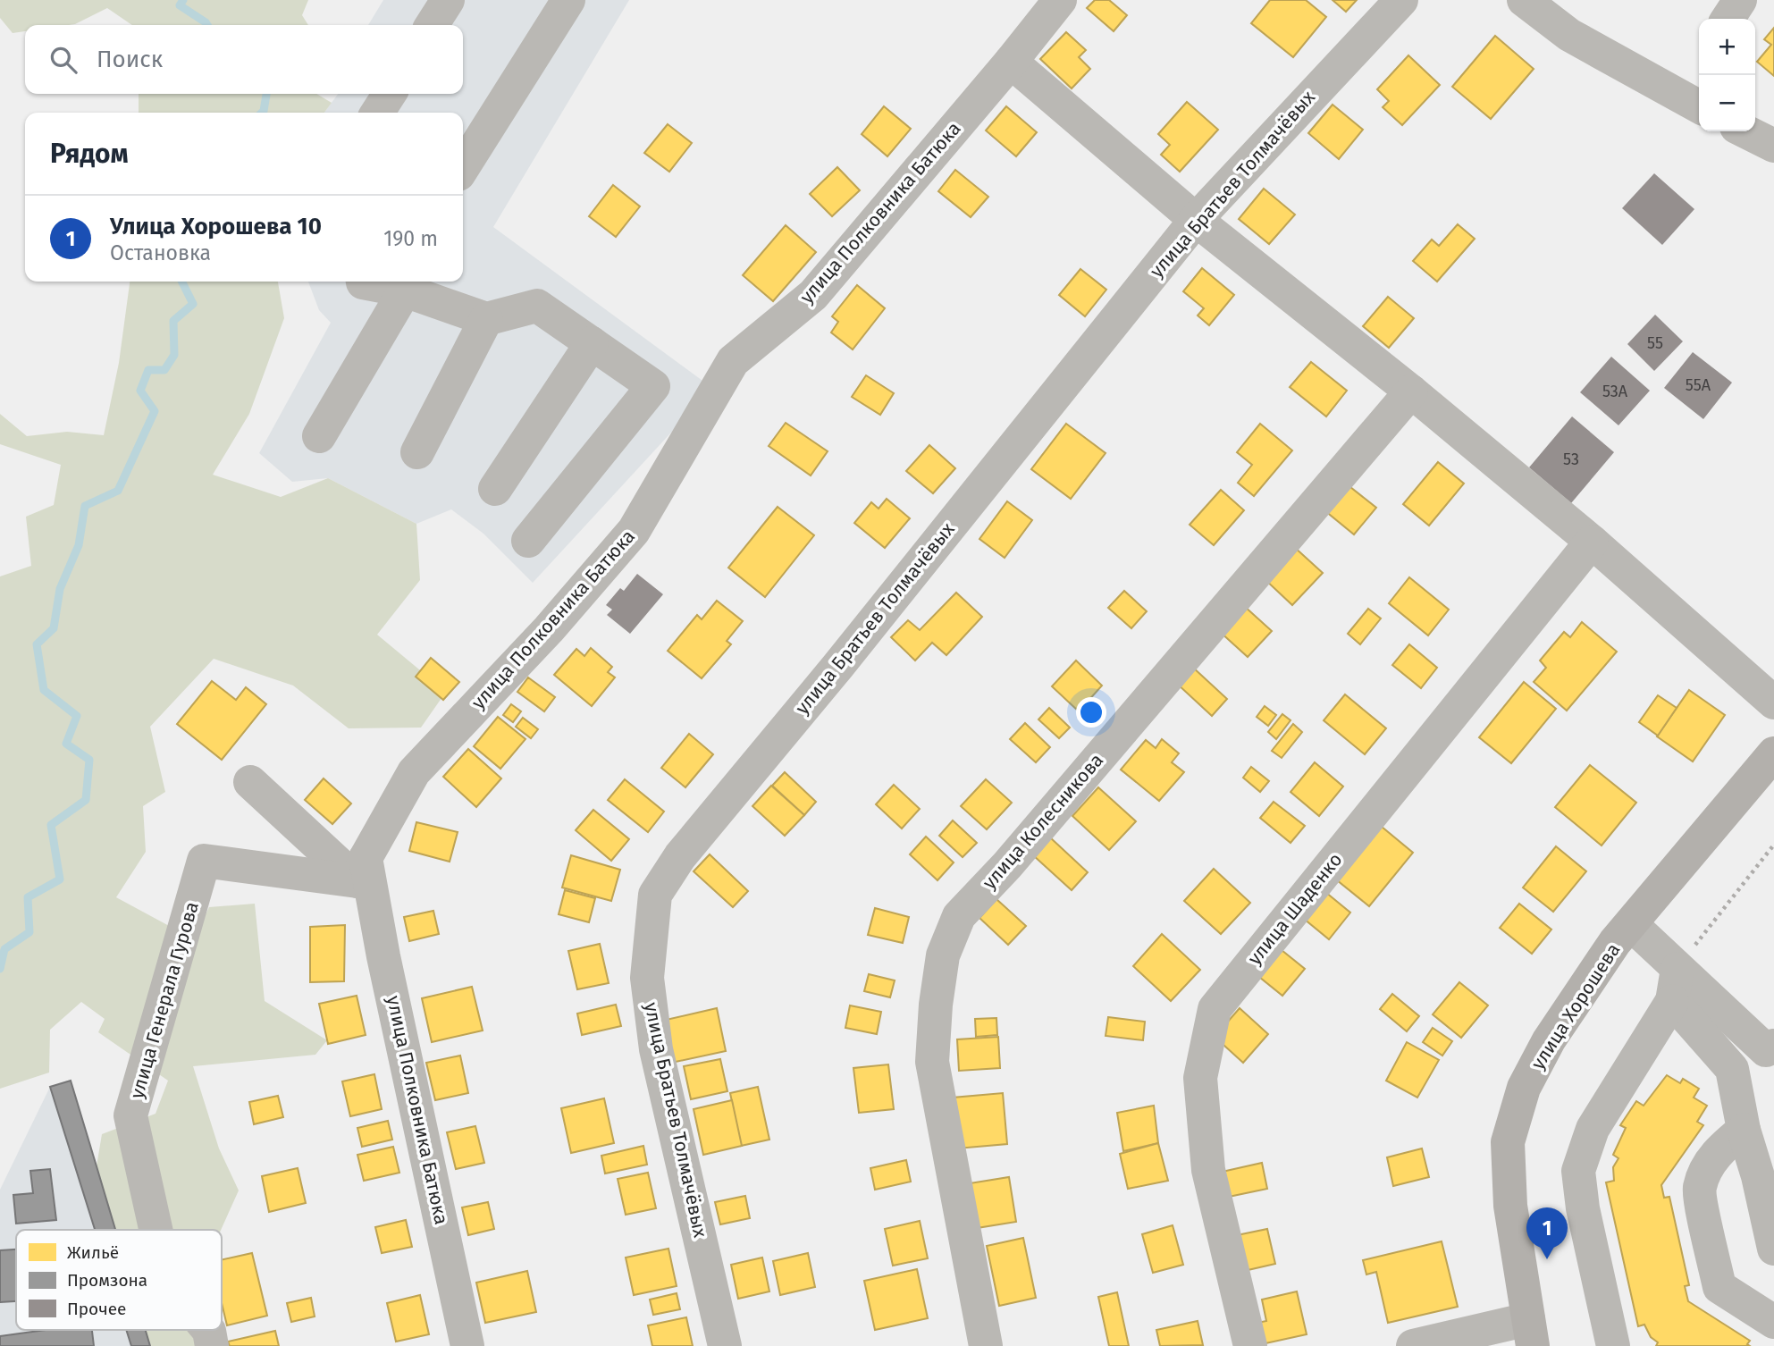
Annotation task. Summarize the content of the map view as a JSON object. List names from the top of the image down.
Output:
{
  "streets": {
    "main road": ["улица Хорошева"],
    "street": [
      "улица Братьев Толмачёвых",
      "улица Полковника Батюка",
      "улица Колесникова",
      "улица Шаденко",
      "улица Генерала Гурова"
    ]
  },
  "crossings": [
    ["улица Полковника Батюка", "улица Генерала Гурова"]
  ],
  "house_numbers": [
    "55",
    "55А",
    "53А",
    "53"
  ],
  "legend": ["Жильё", "Промзона", "Прочее"],
  "page": {
    "map_buttons": ["+", "−"],
    "search": "Поиск",
    "heading": "Рядом",
    "list": [
      {
        "mark": "1",
        "name": "Улица Хорошева 10",
        "note": "Остановка",
        "value": "190 m"
      }
    ],
    "pins": "1"
  }
}
